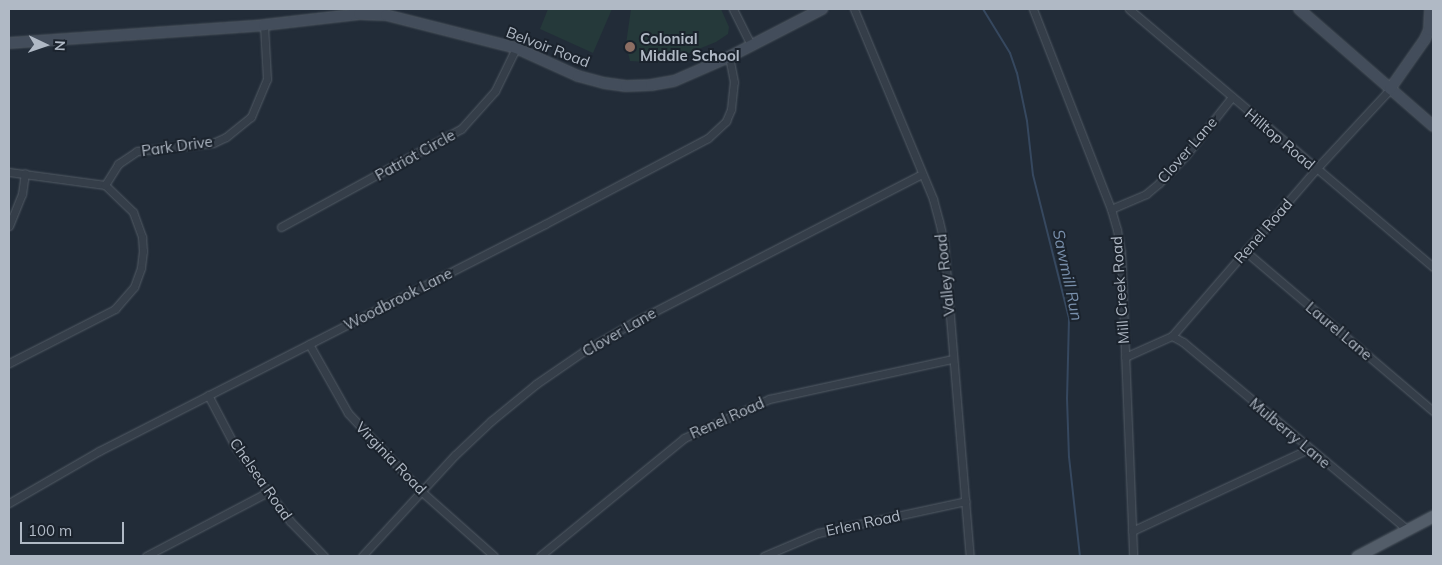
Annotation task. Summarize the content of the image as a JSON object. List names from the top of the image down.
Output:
{
  "streets": {
    "street": [
      "Belvoir Road",
      "Hilltop Road",
      "Park Drive",
      "Clover Lane",
      "Patriot Circle",
      "Renel Road",
      "Valley Road",
      "Mill Creek Road",
      "Woodbrook Lane",
      "Laurel Lane",
      "Mulberry Lane",
      "Virginia Road",
      "Chelsea Road",
      "Erlen Road"
    ]
  },
  "crossings": [
    ["Belvoir Road", "Park Drive"],
    ["Belvoir Road", "Patriot Circle"],
    ["Belvoir Road", "Woodbrook Lane"],
    ["Hilltop Road", "Clover Lane"],
    ["Hilltop Road", "Renel Road"],
    ["Clover Lane", "Valley Road"],
    ["Clover Lane", "Mill Creek Road"],
    ["Clover Lane", "Virginia Road"],
    ["Renel Road", "Valley Road"],
    ["Renel Road", "Mill Creek Road"],
    ["Renel Road", "Laurel Lane"],
    ["Renel Road", "Mulberry Lane"],
    ["Valley Road", "Erlen Road"],
    ["Woodbrook Lane", "Virginia Road"],
    ["Woodbrook Lane", "Chelsea Road"]
  ],
  "water": ["Sawmill Run"],
  "places": ["Colonial Middle School"],
  "scale_bar": "100 m",
  "north": "right"
}
